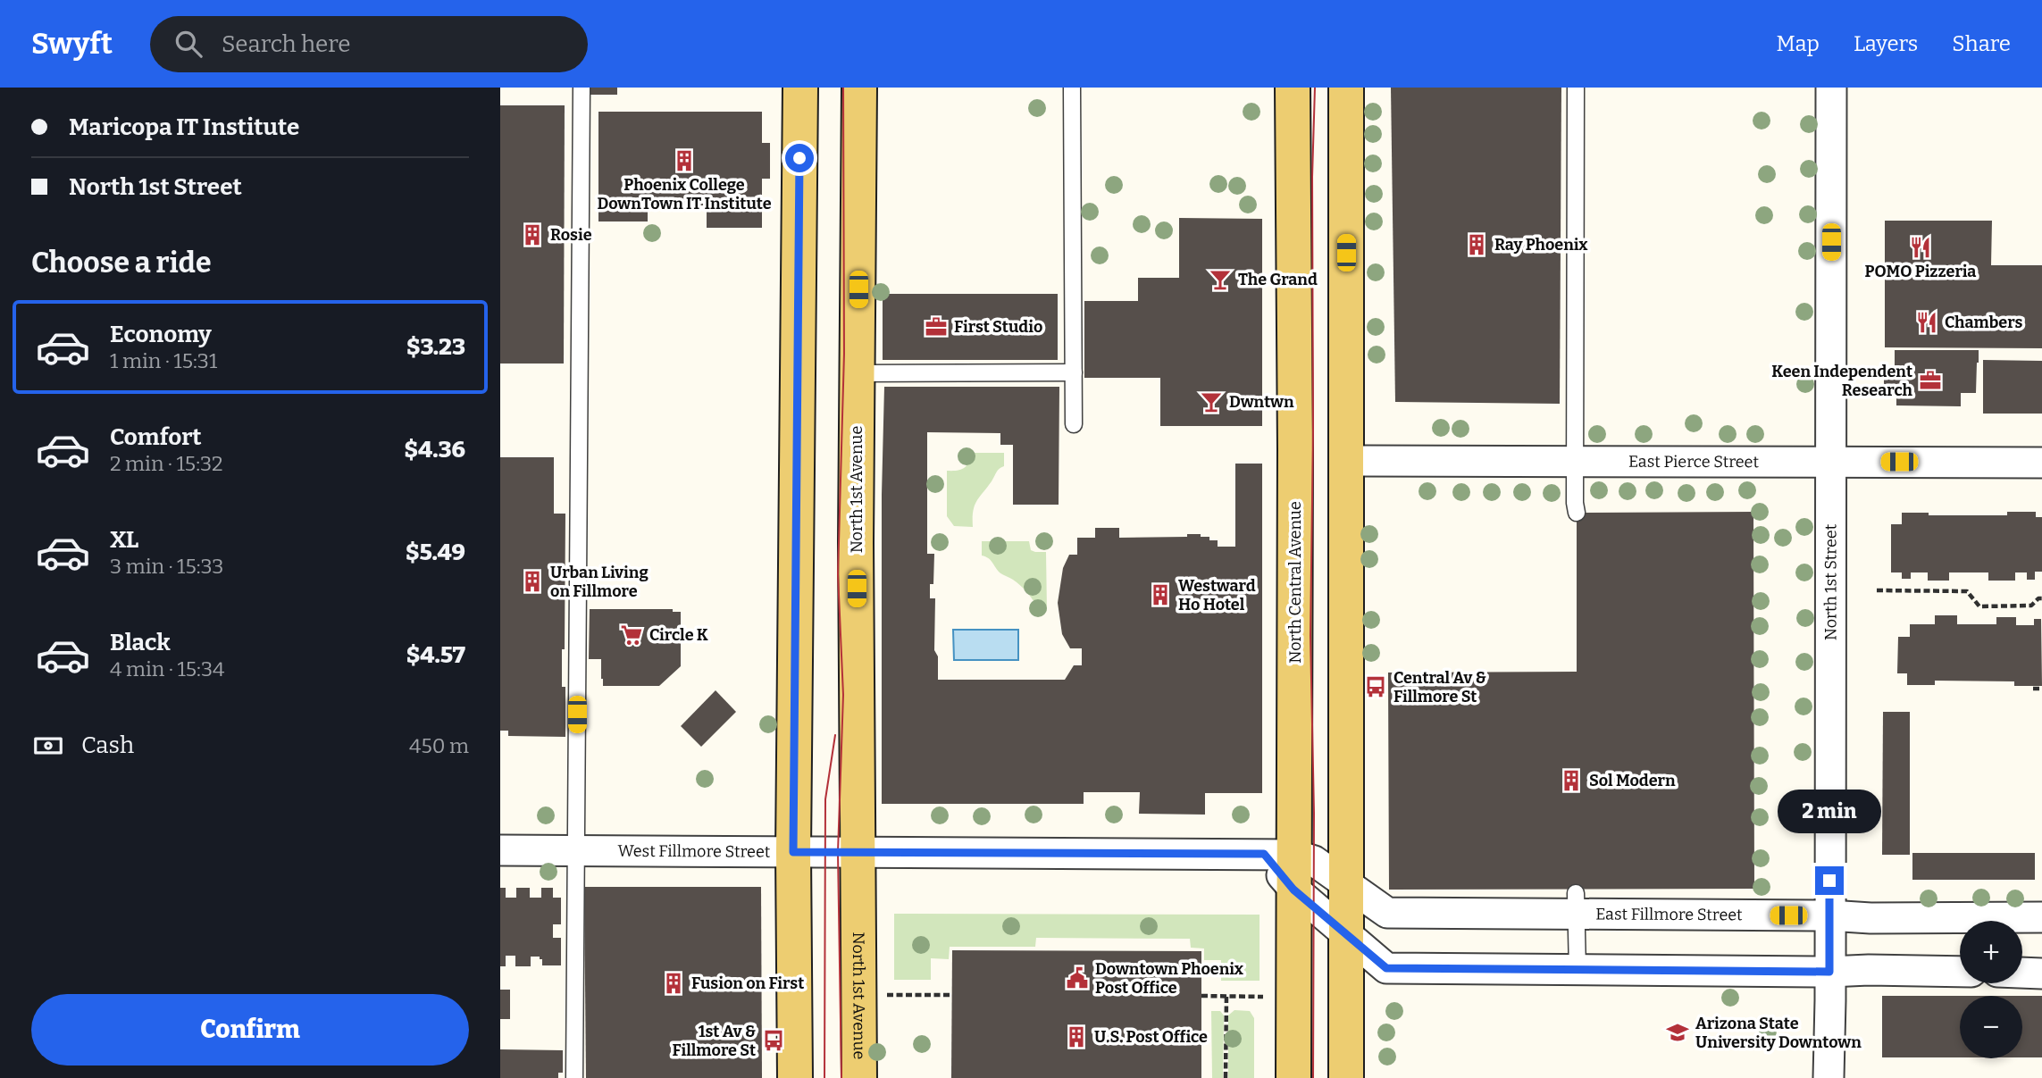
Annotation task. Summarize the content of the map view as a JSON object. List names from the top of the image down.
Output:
{
  "streets": {
    "main road": ["North 1st Avenue", "North Central Avenue"],
    "street": [
      "East Pierce Street",
      "North 1st Street",
      "West Fillmore Street",
      "East Fillmore Street"
    ]
  },
  "crossings": [
    ["East Pierce Street", "North 1st Street"],
    ["North 1st Avenue", "West Fillmore Street"],
    ["North Central Avenue", "West Fillmore Street"],
    ["North Central Avenue", "East Fillmore Street"],
    ["North 1st Street", "East Fillmore Street"],
    ["West Fillmore Street", "East Fillmore Street"]
  ],
  "places": {
    "building": [
      "Phoenix College DownTown IT Institute",
      "Rosie",
      "Ray Phoenix",
      "Urban Living on Fillmore",
      "Westward Ho Hotel",
      "Sol Modern",
      "Fusion on First",
      "U.S. Post Office"
    ],
    "restaurant": ["POMO Pizzeria", "Chambers"],
    "bar": ["The Grand", "Dwntwn"],
    "office": ["First Studio", "Keen Independent Research"],
    "supermarket": ["Circle K"],
    "bus stop": ["Central Av & Fillmore St", "1st Av & Fillmore St"],
    "public building": ["Downtown Phoenix Post Office"],
    "school or university": ["Arizona State University Downtown"]
  },
  "page": {
    "header": "Swyft",
    "search": "Search here",
    "nav": ["Map", "Layers", "Share"],
    "banner": ["Maricopa IT Institute", "North 1st Street"],
    "heading": "Choose a ride",
    "list": [
      {
        "name": "Economy",
        "note": "1 min · 15:31",
        "value": "$3.23"
      },
      {
        "name": "Comfort",
        "note": "2 min · 15:32",
        "value": "$4.36"
      },
      {
        "name": "XL",
        "note": "3 min · 15:33",
        "value": "$5.49"
      },
      {
        "name": "Black",
        "note": "4 min · 15:34",
        "value": "$4.57"
      }
    ],
    "pay": ["Cash", "450 m"],
    "bubble": "2 min",
    "map_buttons": ["+", "−"],
    "buttons": "Confirm"
  }
}
